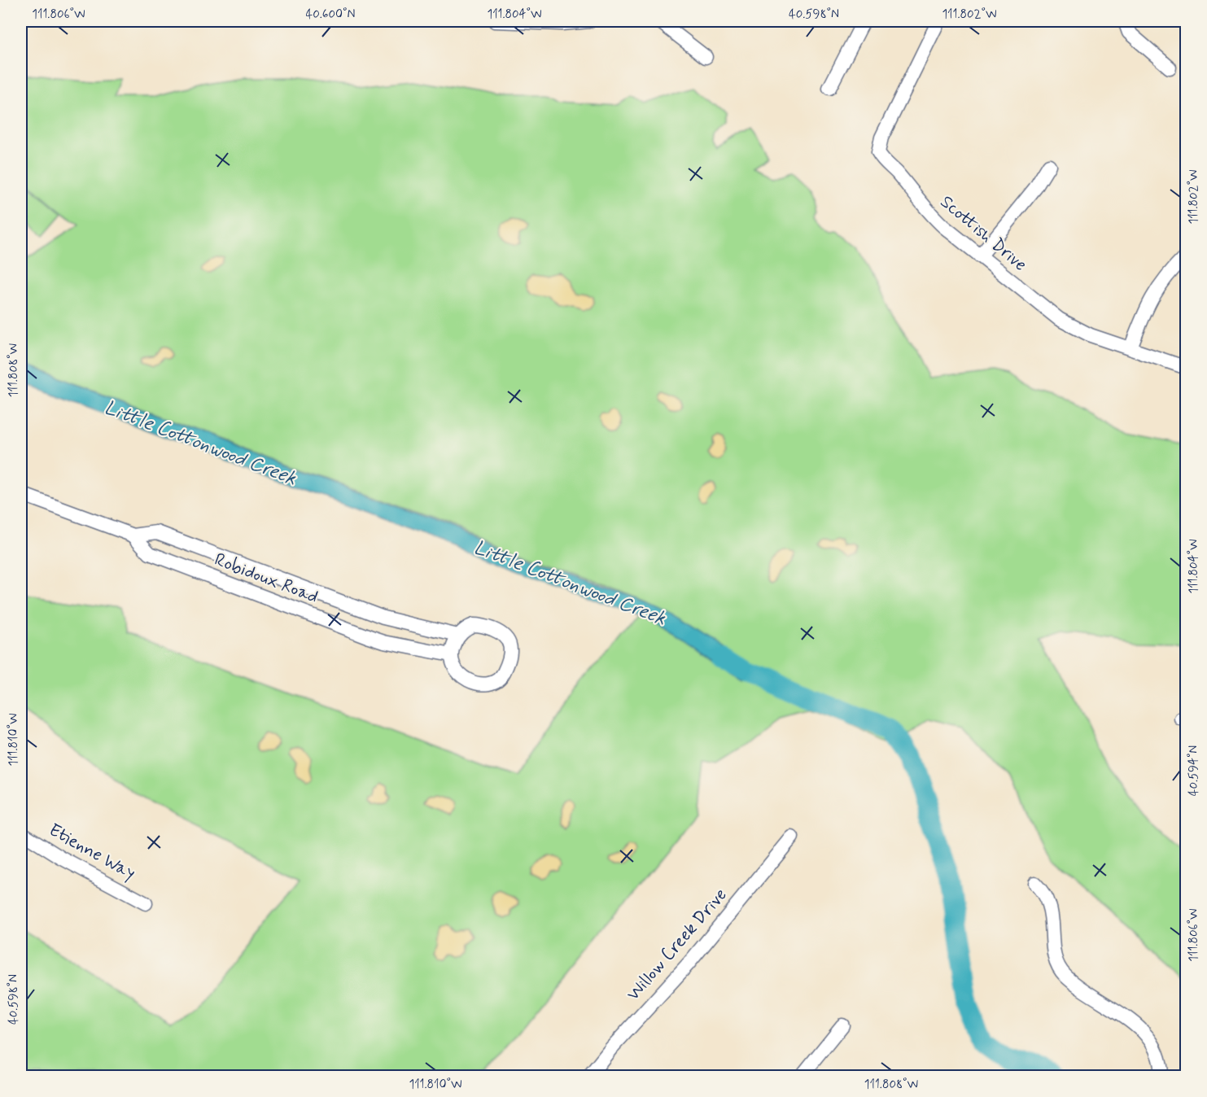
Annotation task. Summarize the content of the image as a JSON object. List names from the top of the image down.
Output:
{
  "streets": {
    "street": [
      "Scottish Drive",
      "Robidoux Road",
      "Etienne Way",
      "Willow Creek Drive"
    ]
  },
  "water": ["Little Cottonwood Creek"],
  "coordinates": [
    "111.806°W",
    "40.600°N",
    "111.804°W",
    "40.598°N",
    "111.802°W",
    "111.808°W",
    "111.810°W",
    "40.594°N"
  ]
}
